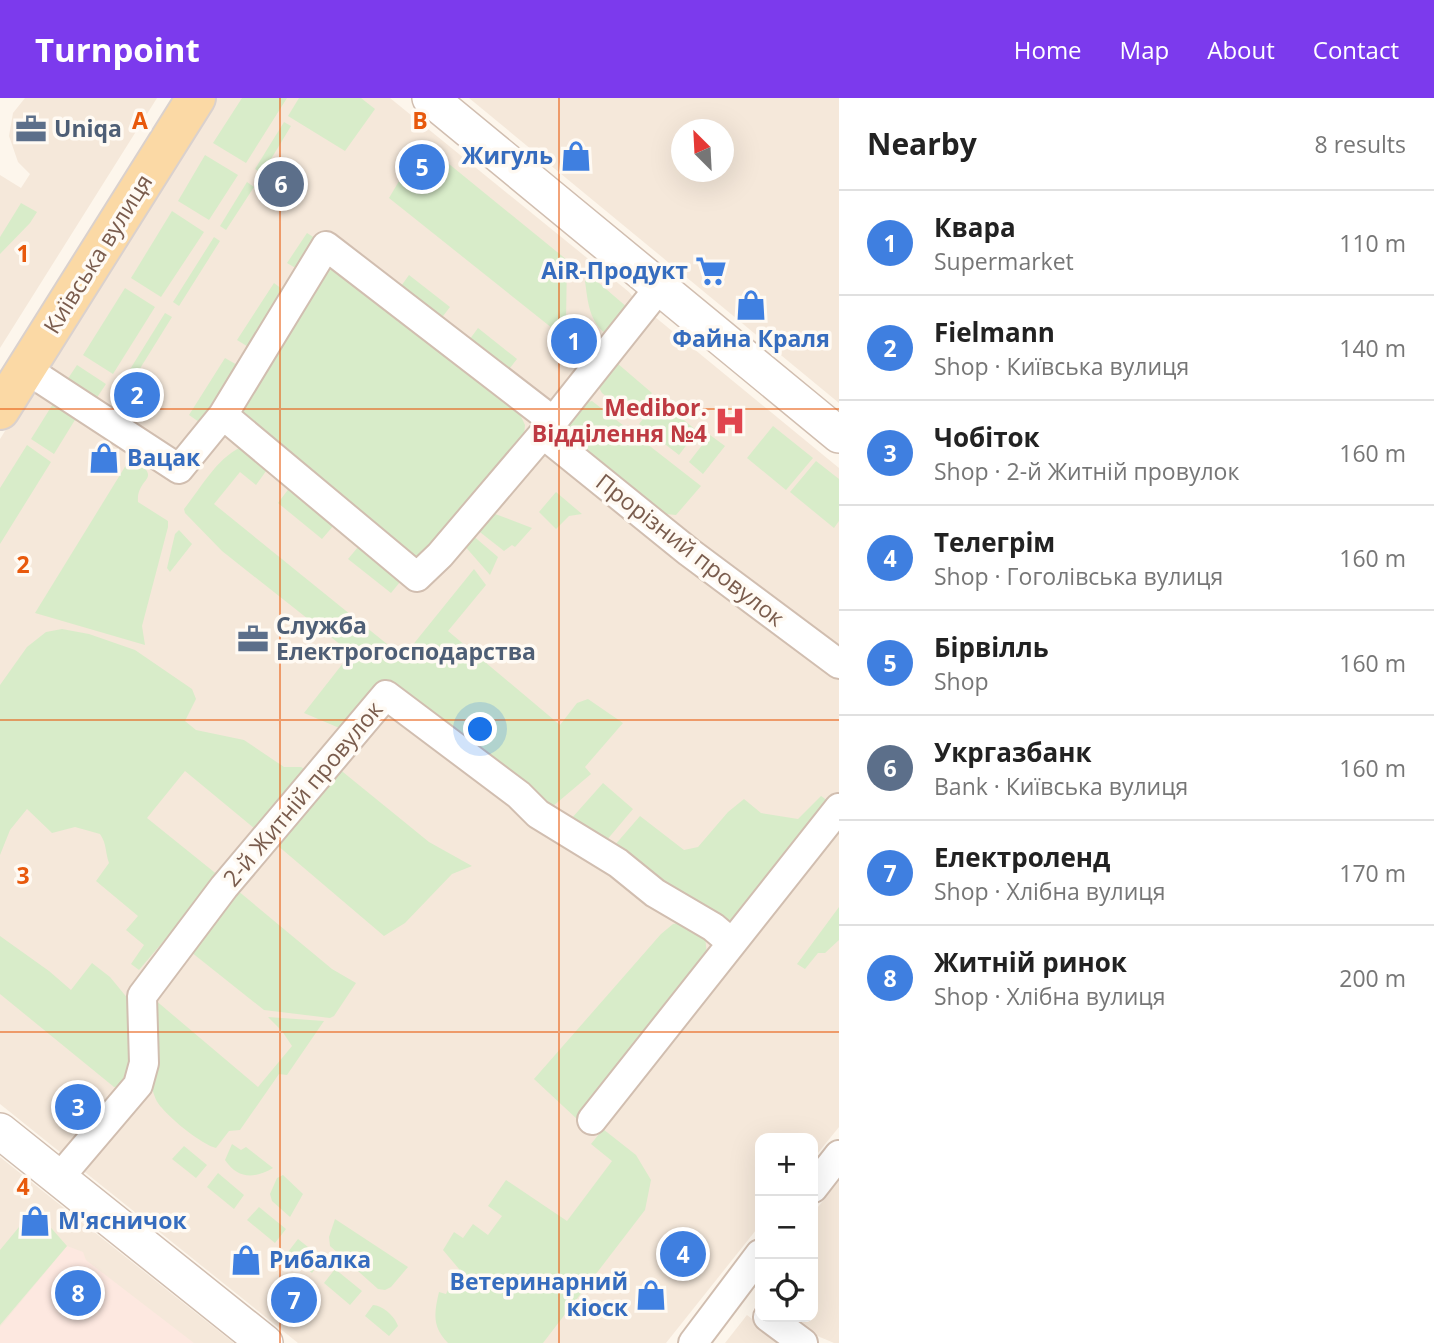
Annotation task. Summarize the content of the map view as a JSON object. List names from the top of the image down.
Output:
{
  "streets": {
    "main road": ["Київська вулиця"],
    "street": ["Прорізний провулок", "2-й Житній провулок"]
  },
  "places": {
    "office": ["Uniqa", "Служба Електрогосподарства"],
    "shop": [
      "Жигуль",
      "Файна Краля",
      "Вацак",
      "М'ясничок",
      "Рибалка",
      "Ветеринарний кіоск"
    ],
    "supermarket": ["AiR-Продукт"],
    "hospital": ["Medibor. Відділення №4"]
  },
  "north": "top left",
  "page": {
    "header": "Turnpoint",
    "nav": [
      "Home",
      "Map",
      "About",
      "Contact"
    ],
    "heading": ["Nearby", "8 results"],
    "pins": [
      "5",
      "6",
      "1",
      "2",
      "3",
      "4",
      "8",
      "7"
    ],
    "list": [
      {
        "mark": "1",
        "name": "Квара",
        "note": "Supermarket",
        "value": "110 m"
      },
      {
        "mark": "2",
        "name": "Fielmann",
        "note": "Shop · Київська вулиця",
        "value": "140 m"
      },
      {
        "mark": "3",
        "name": "Чобіток",
        "note": "Shop · 2-й Житній провулок",
        "value": "160 m"
      },
      {
        "mark": "4",
        "name": "Телегрім",
        "note": "Shop · Гоголівська вулиця",
        "value": "160 m"
      },
      {
        "mark": "5",
        "name": "Бірвілль",
        "note": "Shop",
        "value": "160 m"
      },
      {
        "mark": "6",
        "name": "Укргазбанк",
        "note": "Bank · Київська вулиця",
        "value": "160 m"
      },
      {
        "mark": "7",
        "name": "Електроленд",
        "note": "Shop · Хлібна вулиця",
        "value": "170 m"
      },
      {
        "mark": "8",
        "name": "Житній ринок",
        "note": "Shop · Хлібна вулиця",
        "value": "200 m"
      }
    ],
    "map_buttons": ["+", "−"]
  },
  "grid": {
    "columns": ["A", "B"],
    "rows": [
      "1",
      "2",
      "3",
      "4"
    ]
  }
}
